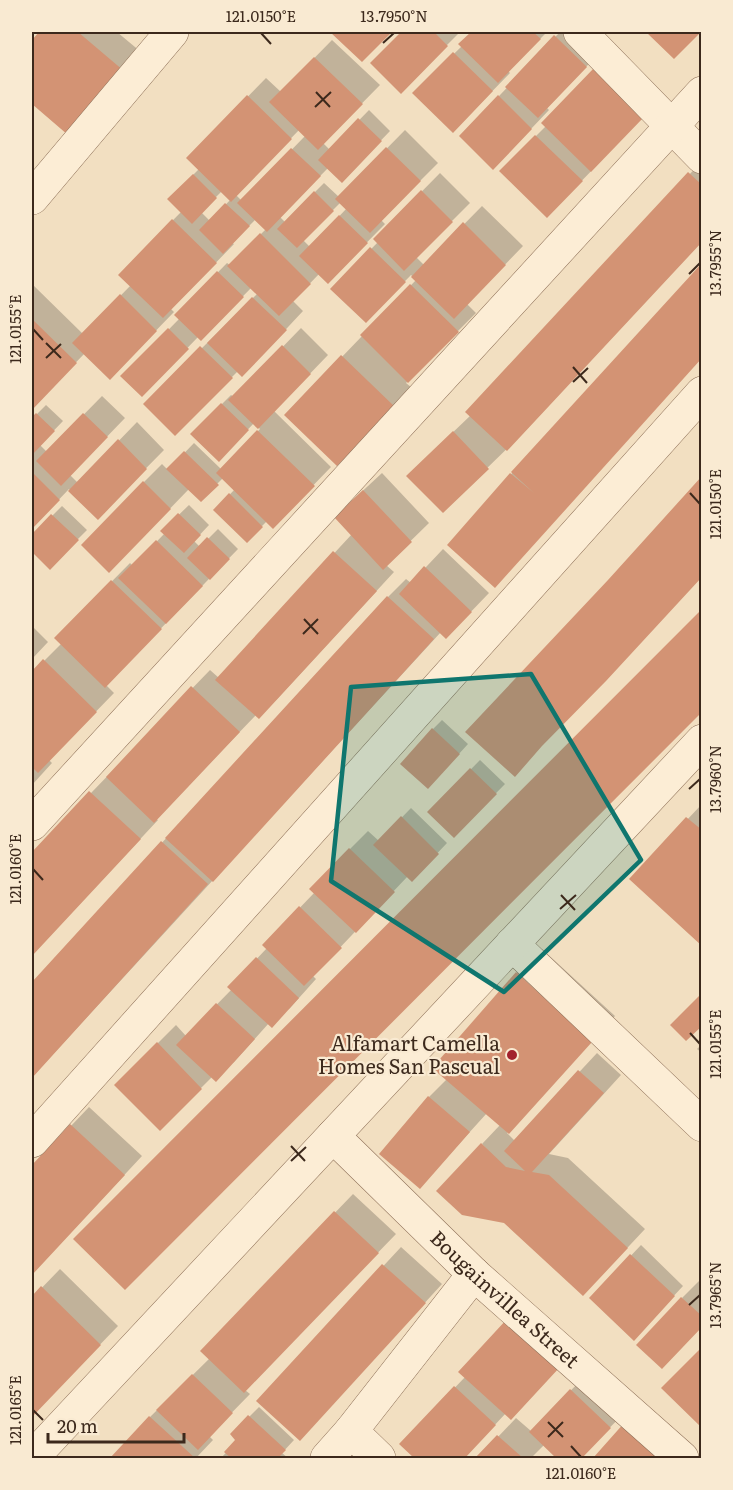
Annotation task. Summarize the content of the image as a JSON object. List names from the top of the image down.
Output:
{
  "streets": {
    "street": ["Bougainvillea Street"]
  },
  "places": ["Alfamart Camella Homes San Pascual"],
  "scale_bar": "20 m",
  "coordinates": [
    "121.0150°E",
    "13.7950°N",
    "13.7955°N",
    "121.0155°E",
    "13.7960°N",
    "121.0160°E",
    "13.7965°N",
    "121.0165°E"
  ]
}
